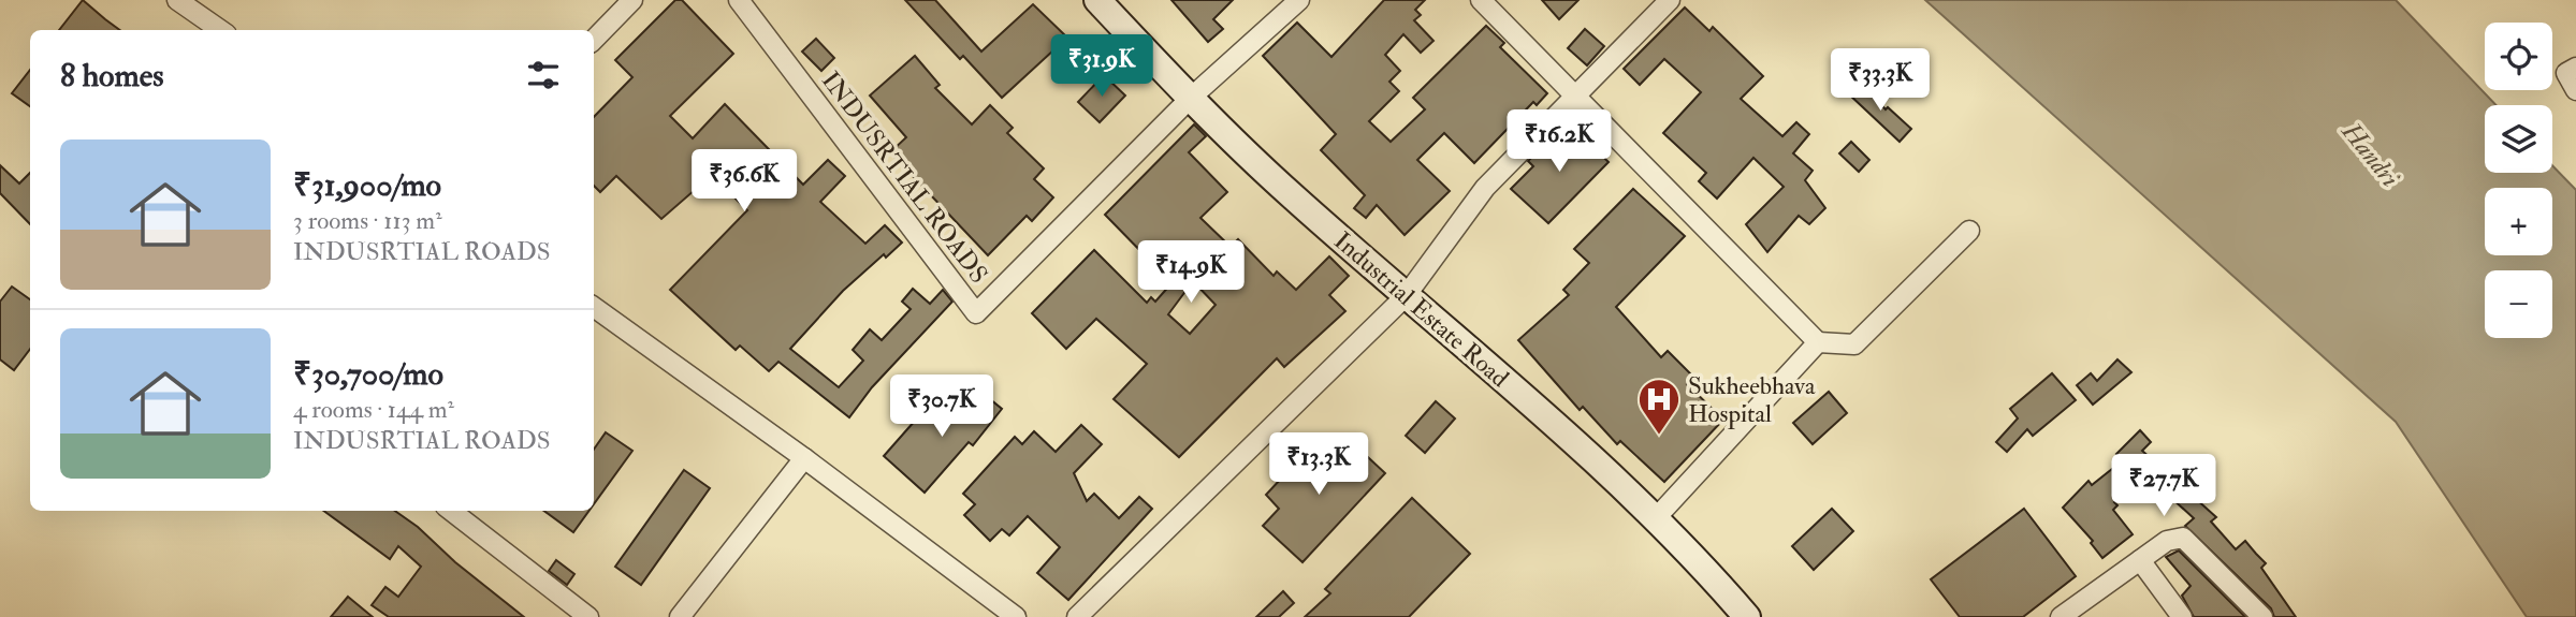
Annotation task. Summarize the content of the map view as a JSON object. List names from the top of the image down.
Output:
{
  "streets": {
    "main road": ["Industrial Estate Road"],
    "street": ["INDUSRTIAL ROADS"]
  },
  "crossings": [
    ["INDUSRTIAL ROADS", "Industrial Estate Road"]
  ],
  "water": ["Handri"],
  "places": {
    "hospital": ["Sukheebhava Hospital"]
  },
  "page": {
    "map_buttons": ["+", "−"],
    "heading": "8 homes",
    "price": [
      "₹31.9K",
      "₹33.3K",
      "₹16.2K",
      "₹36.6K",
      "₹14.9K",
      "₹30.7K",
      "₹13.3K",
      "₹27.7K"
    ],
    "list": [
      {
        "name": "₹31,900/mo",
        "note": "3 rooms · 113 m² · INDUSRTIAL ROADS"
      },
      {
        "name": "₹30,700/mo",
        "note": "4 rooms · 144 m² · INDUSRTIAL ROADS"
      }
    ]
  }
}
